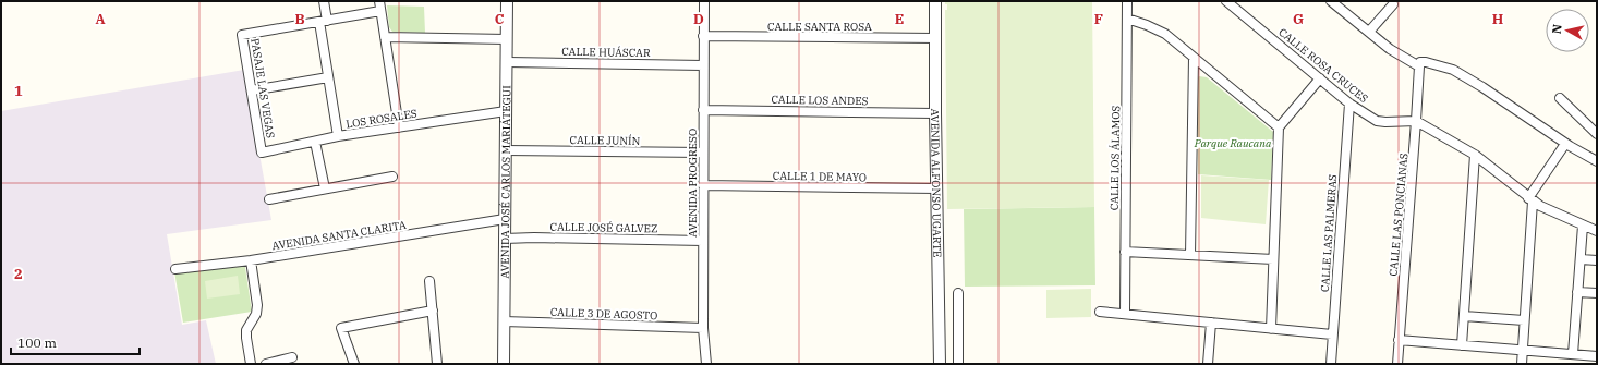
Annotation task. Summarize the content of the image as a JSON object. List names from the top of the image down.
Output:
{
  "streets": {
    "street": [
      "CALLE SANTA ROSA",
      "CALLE HUÁSCAR",
      "CALLE ROSA CRUCES",
      "PASAJE LAS VEGAS",
      "CALLE LOS ANDES",
      "LOS ROSALES",
      "CALLE JUNÍN",
      "CALLE LOS ÁLAMOS",
      "CALLE 1 DE MAYO",
      "AVENIDA JOSÉ CARLOS MARIÁTEGUI",
      "AVENIDA PROGRESO",
      "AVENIDA ALFONSO UGARTE",
      "CALLE LAS PONCIANAS",
      "CALLE JOSÉ GALVEZ",
      "CALLE LAS PALMERAS",
      "AVENIDA SANTA CLARITA",
      "CALLE 3 DE AGOSTO"
    ]
  },
  "crossings": [
    ["CALLE SANTA ROSA", "AVENIDA PROGRESO"],
    ["CALLE SANTA ROSA", "AVENIDA ALFONSO UGARTE"],
    ["CALLE HUÁSCAR", "AVENIDA JOSÉ CARLOS MARIÁTEGUI"],
    ["CALLE HUÁSCAR", "AVENIDA PROGRESO"],
    ["CALLE ROSA CRUCES", "CALLE LAS PONCIANAS"],
    ["CALLE ROSA CRUCES", "CALLE LAS PALMERAS"],
    ["PASAJE LAS VEGAS", "LOS ROSALES"],
    ["CALLE LOS ANDES", "AVENIDA PROGRESO"],
    ["CALLE LOS ANDES", "AVENIDA ALFONSO UGARTE"],
    ["LOS ROSALES", "AVENIDA JOSÉ CARLOS MARIÁTEGUI"],
    ["CALLE JUNÍN", "AVENIDA JOSÉ CARLOS MARIÁTEGUI"],
    ["CALLE JUNÍN", "AVENIDA PROGRESO"],
    ["CALLE 1 DE MAYO", "AVENIDA PROGRESO"],
    ["CALLE 1 DE MAYO", "AVENIDA ALFONSO UGARTE"],
    ["AVENIDA JOSÉ CARLOS MARIÁTEGUI", "CALLE JOSÉ GALVEZ"],
    ["AVENIDA JOSÉ CARLOS MARIÁTEGUI", "AVENIDA SANTA CLARITA"],
    ["AVENIDA JOSÉ CARLOS MARIÁTEGUI", "CALLE 3 DE AGOSTO"],
    ["AVENIDA PROGRESO", "CALLE JOSÉ GALVEZ"],
    ["AVENIDA PROGRESO", "CALLE 3 DE AGOSTO"]
  ],
  "parks": ["Parque Raucana"],
  "scale_bar": "100 m",
  "north": "left",
  "grid": {
    "columns": [
      "A",
      "B",
      "C",
      "D",
      "E",
      "F",
      "G",
      "H"
    ],
    "rows": ["1", "2"]
  }
}
